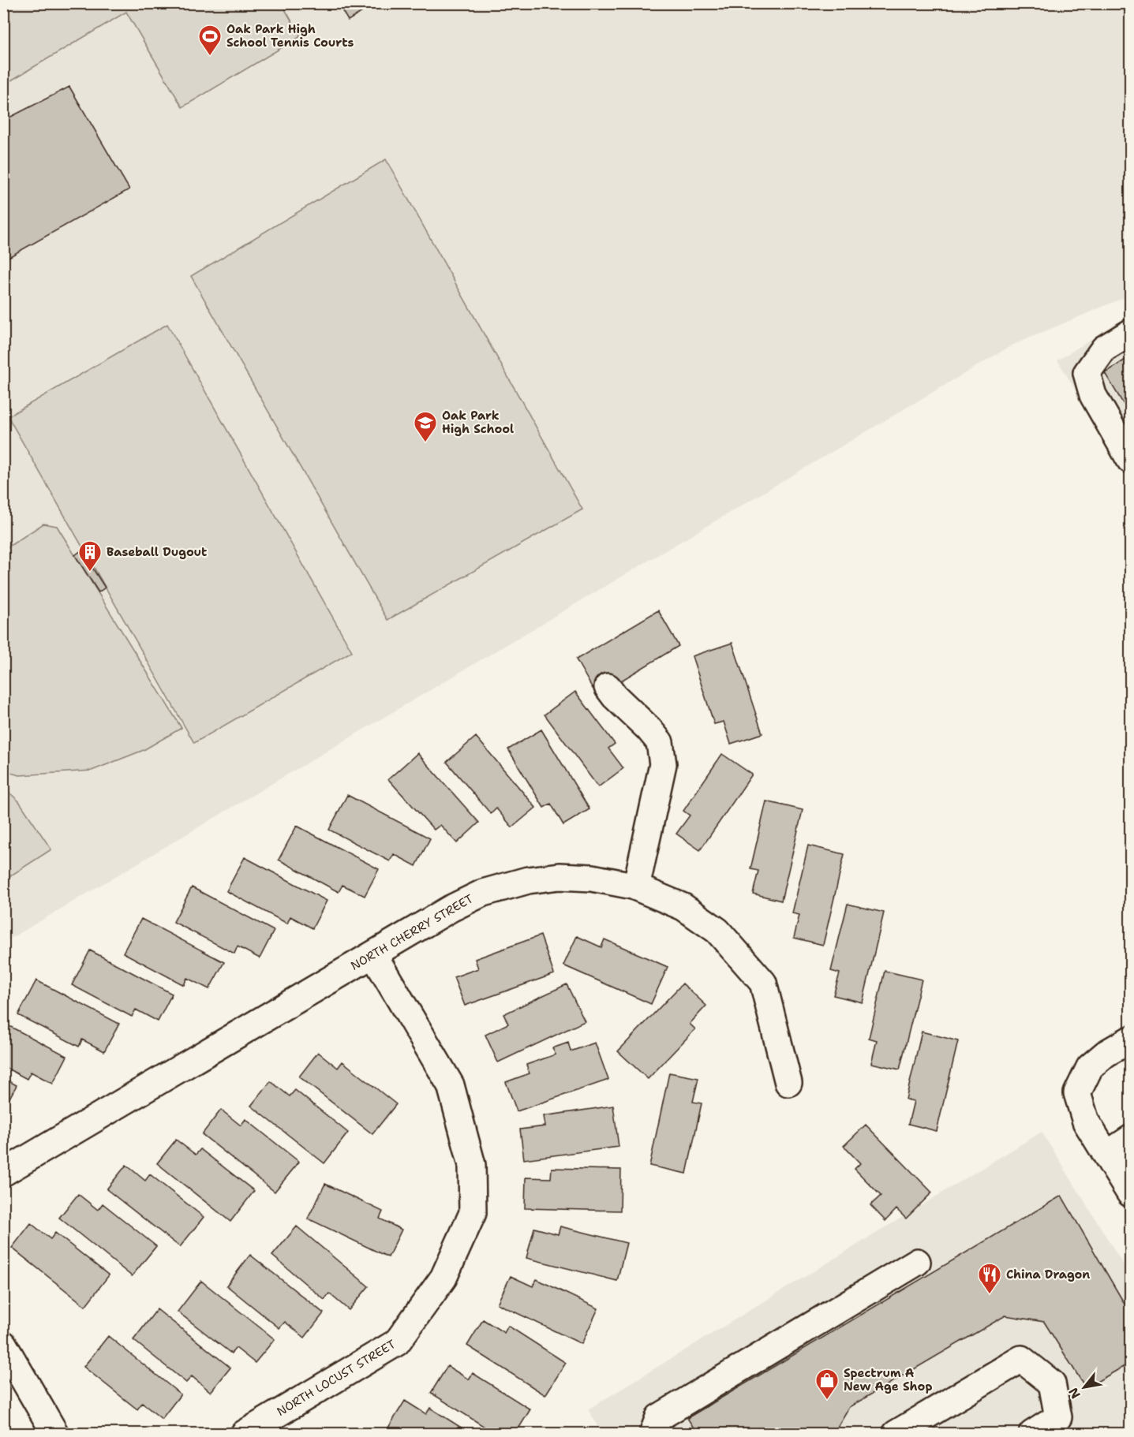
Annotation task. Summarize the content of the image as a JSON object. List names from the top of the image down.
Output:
{
  "streets": {
    "street": ["NORTH CHERRY STREET", "NORTH LOCUST STREET"]
  },
  "crossings": [
    ["NORTH CHERRY STREET", "NORTH LOCUST STREET"]
  ],
  "places": {
    "sports": ["Oak Park High School Tennis Courts"],
    "school or university": ["Oak Park High School"],
    "building": ["Baseball Dugout"],
    "restaurant": ["China Dragon"],
    "shop": ["Spectrum A New Age Shop"]
  },
  "north": "bottom left"
}
